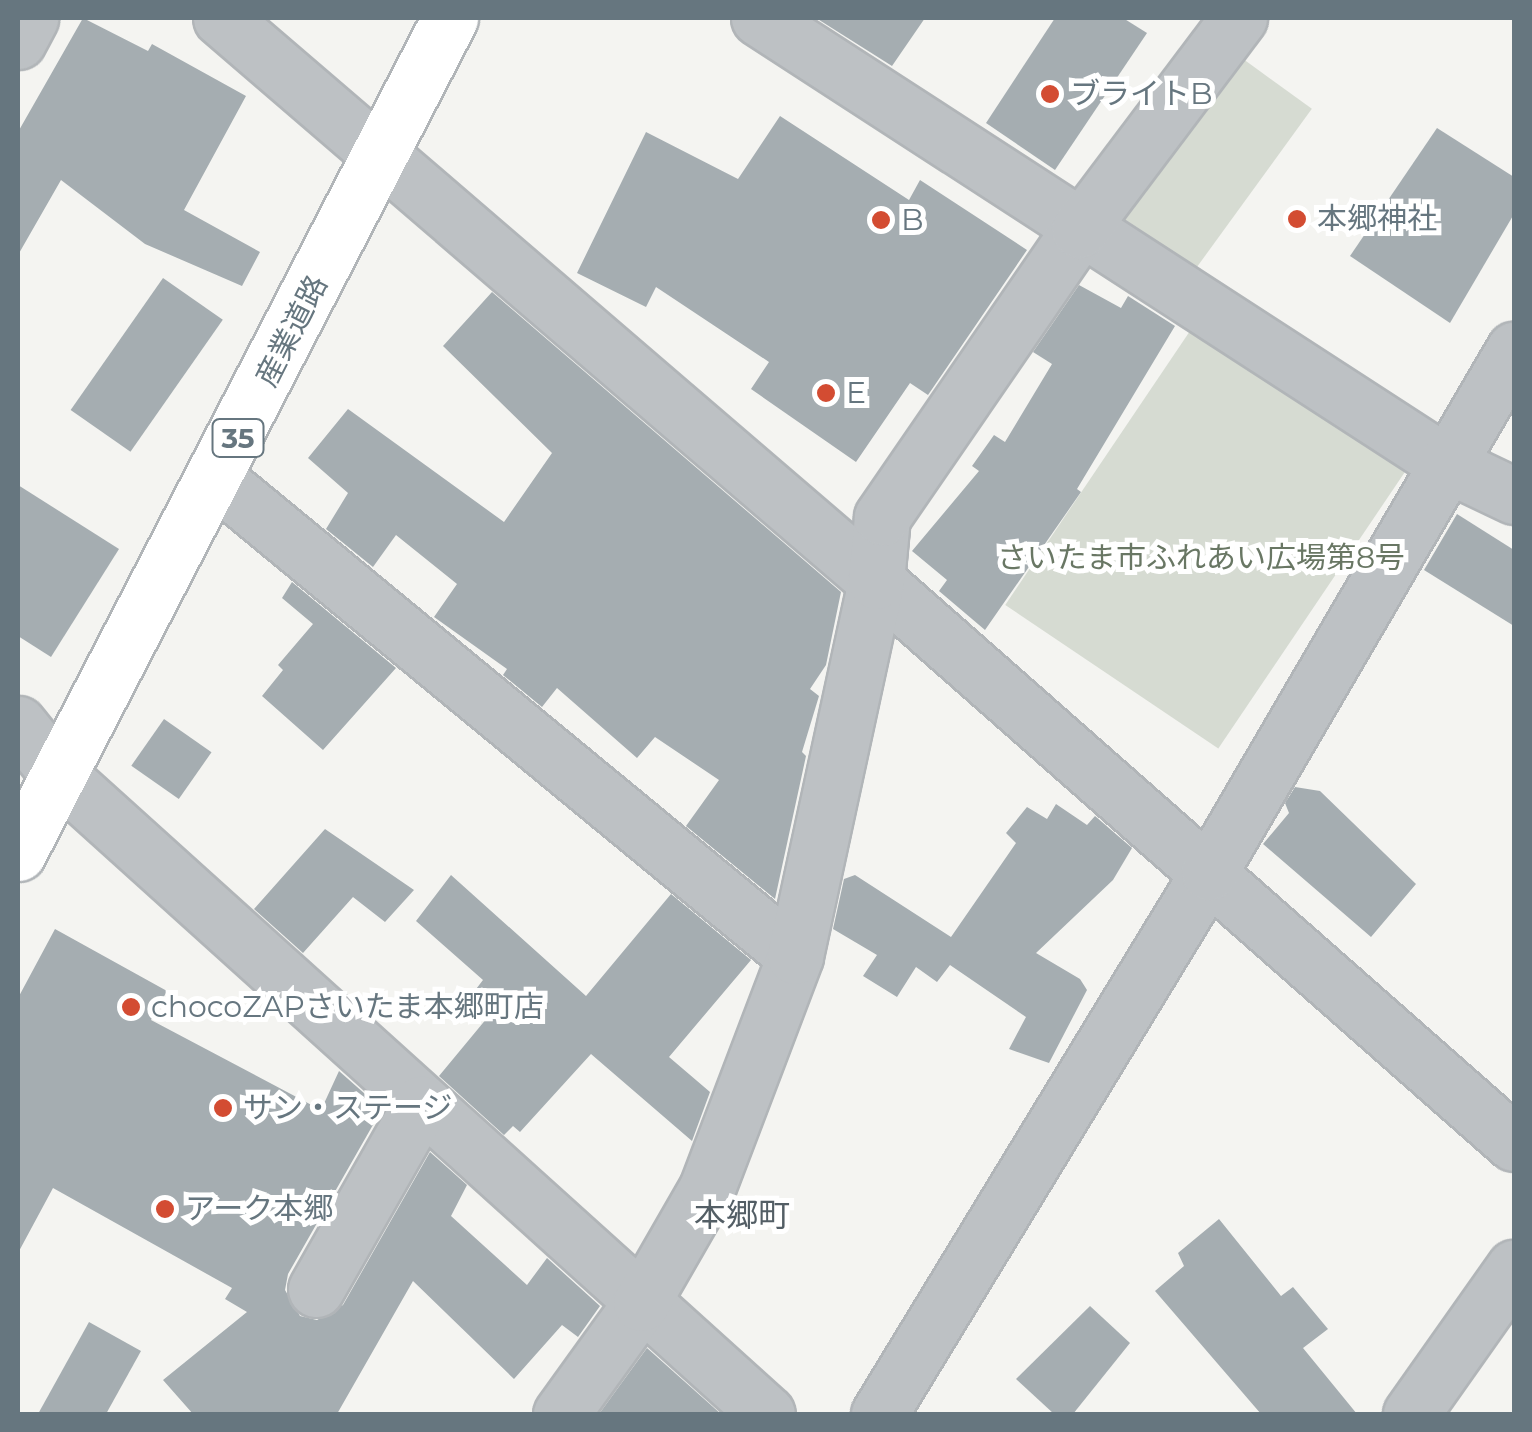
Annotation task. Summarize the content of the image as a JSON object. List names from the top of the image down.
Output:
{
  "streets": {
    "main road": ["産業道路", "35"]
  },
  "districts": ["本郷町"],
  "parks": ["さいたま市ふれあい広場第8号"],
  "places": [
    "ブライトB",
    "本郷神社",
    "B",
    "E",
    "chocoZAPさいたま本郷町店",
    "サン・ステージ",
    "アーク本郷"
  ]
}
